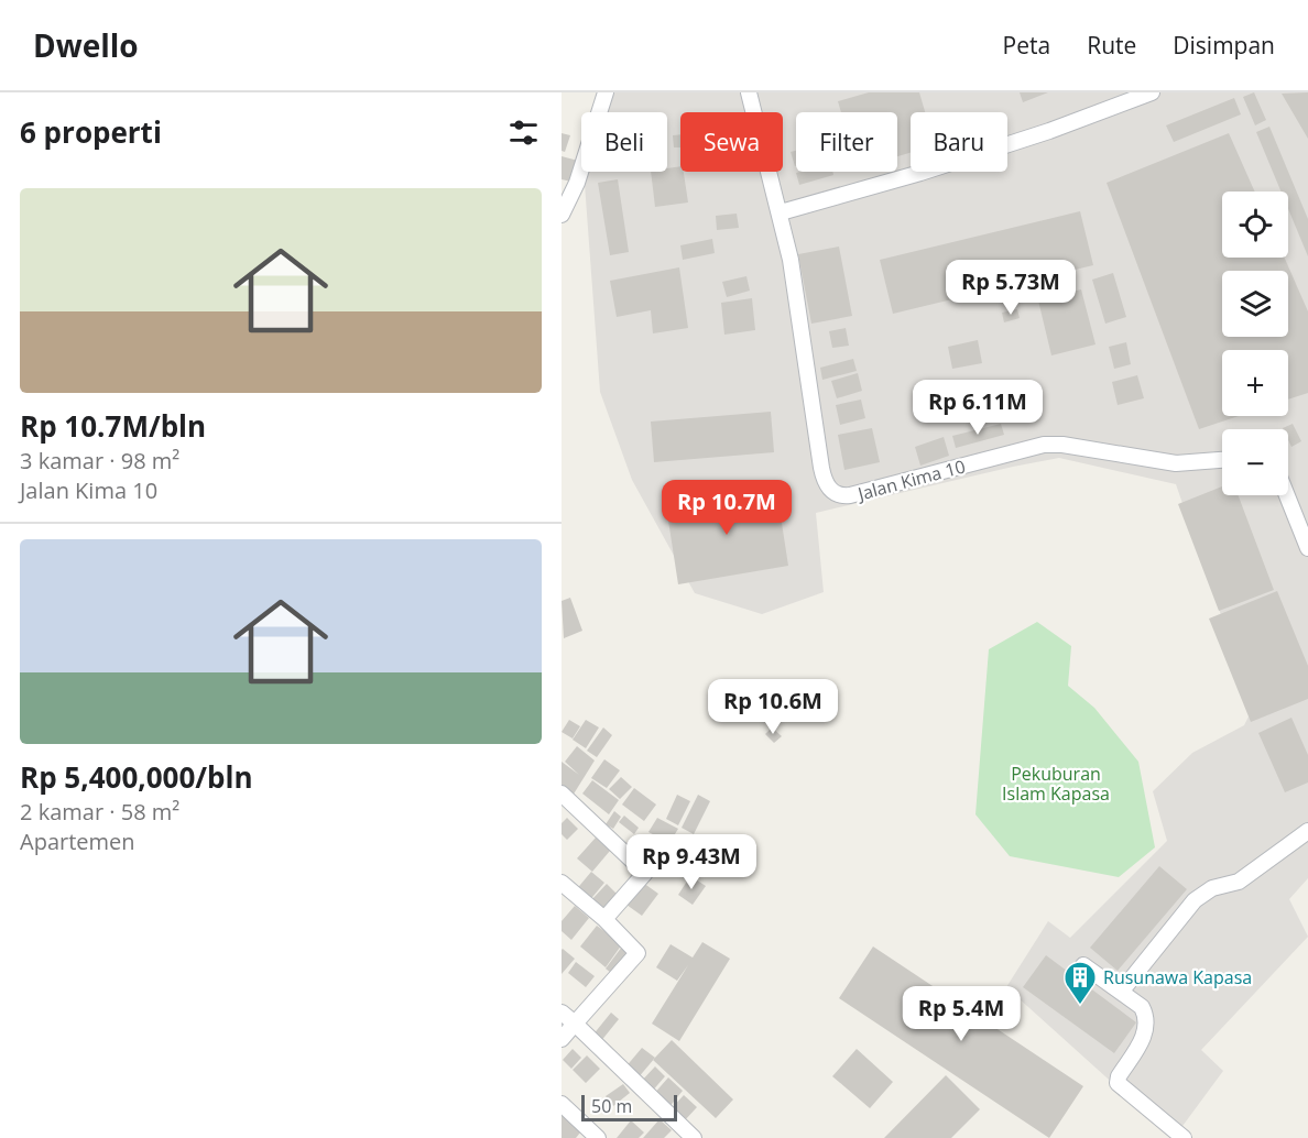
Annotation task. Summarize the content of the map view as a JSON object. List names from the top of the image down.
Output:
{
  "streets": {
    "street": ["Jalan Kima 10"]
  },
  "parks": ["Pekuburan Islam Kapasa"],
  "places": {
    "building": ["Rusunawa Kapasa"]
  },
  "scale_bar": "50 m",
  "page": {
    "header": "Dwello",
    "nav": ["Peta", "Rute", "Disimpan"],
    "heading": "6 properti",
    "chip": [
      "Beli",
      "Sewa",
      "Filter",
      "Baru"
    ],
    "list": [
      {
        "name": "Rp 10.7M/bln",
        "note": "3 kamar · 98 m² · Jalan Kima 10"
      },
      {
        "name": "Rp 5,400,000/bln",
        "note": "2 kamar · 58 m² · Apartemen"
      }
    ],
    "map_buttons": ["+", "−"],
    "price": [
      "Rp 5.73M",
      "Rp 6.11M",
      "Rp 10.7M",
      "Rp 10.6M",
      "Rp 9.43M",
      "Rp 5.4M"
    ],
    "scale": "50 m"
  }
}
